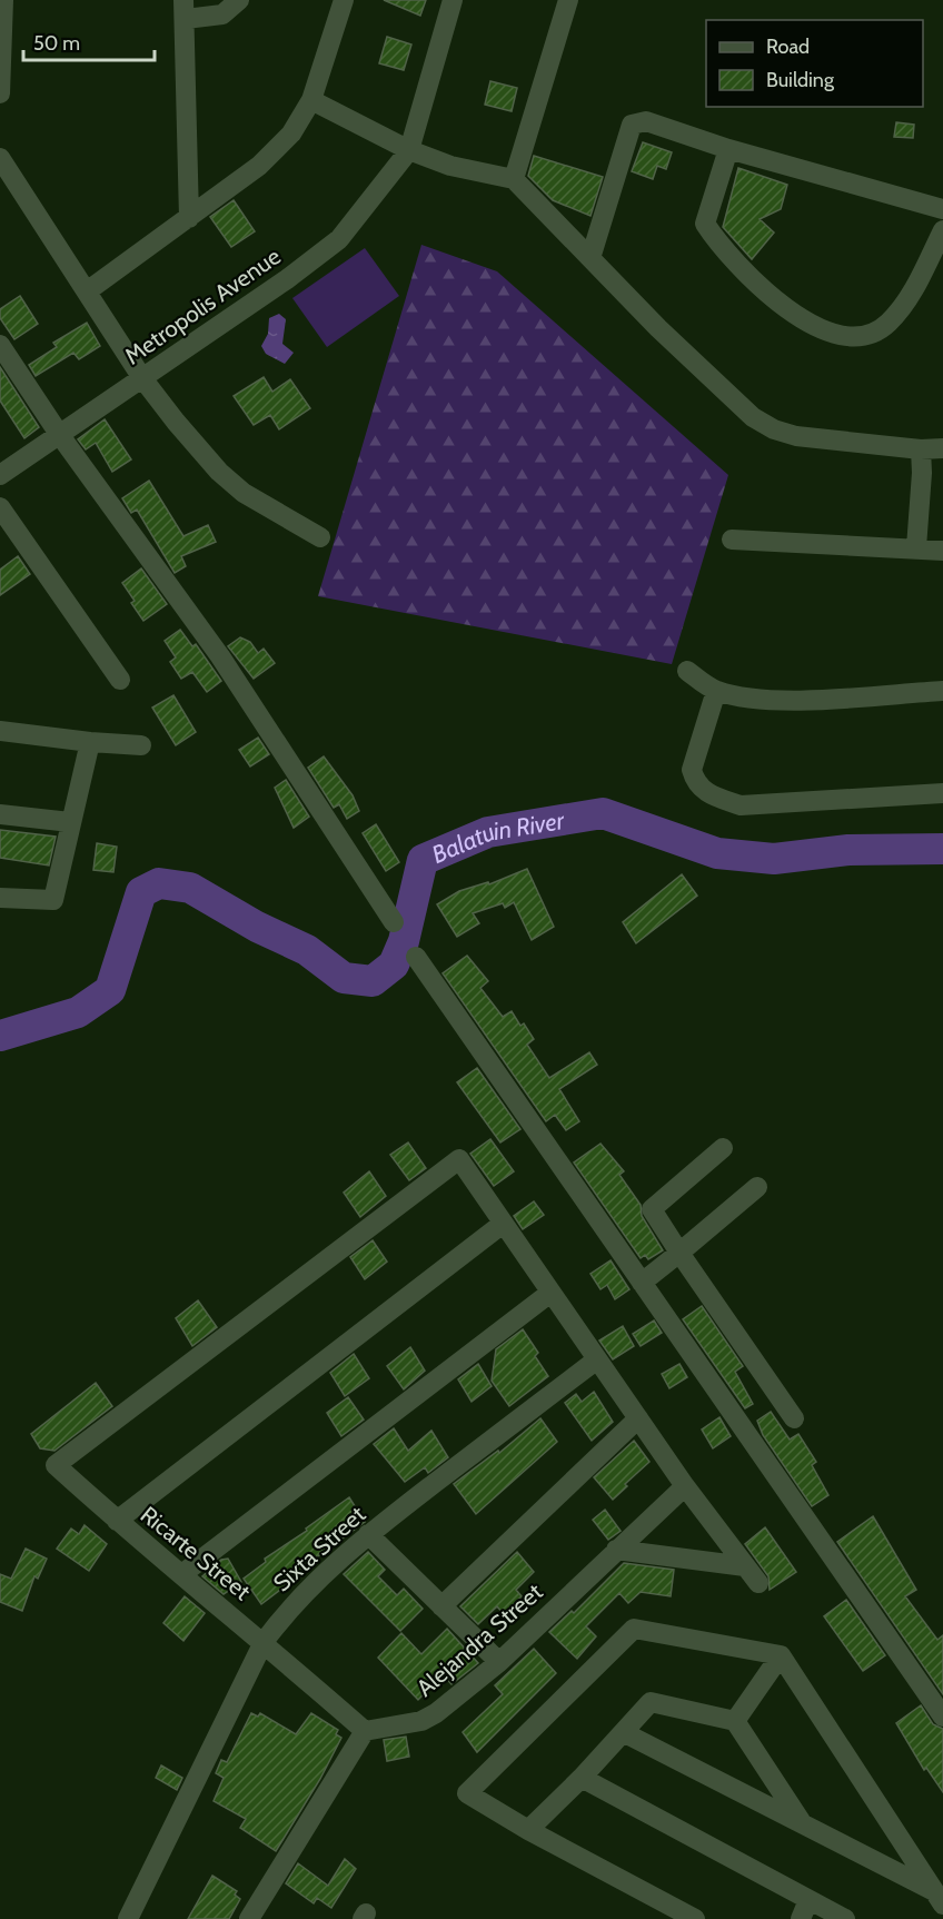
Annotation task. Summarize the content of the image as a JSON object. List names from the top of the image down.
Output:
{
  "streets": {
    "street": [
      "Metropolis Avenue",
      "Sixta Street",
      "Ricarte Street",
      "Alejandra Street"
    ]
  },
  "crossings": [
    ["Sixta Street", "Ricarte Street"],
    ["Ricarte Street", "Alejandra Street"]
  ],
  "water": ["Balatuin River"],
  "legend": ["Road", "Building"],
  "scale_bar": "50 m"
}
